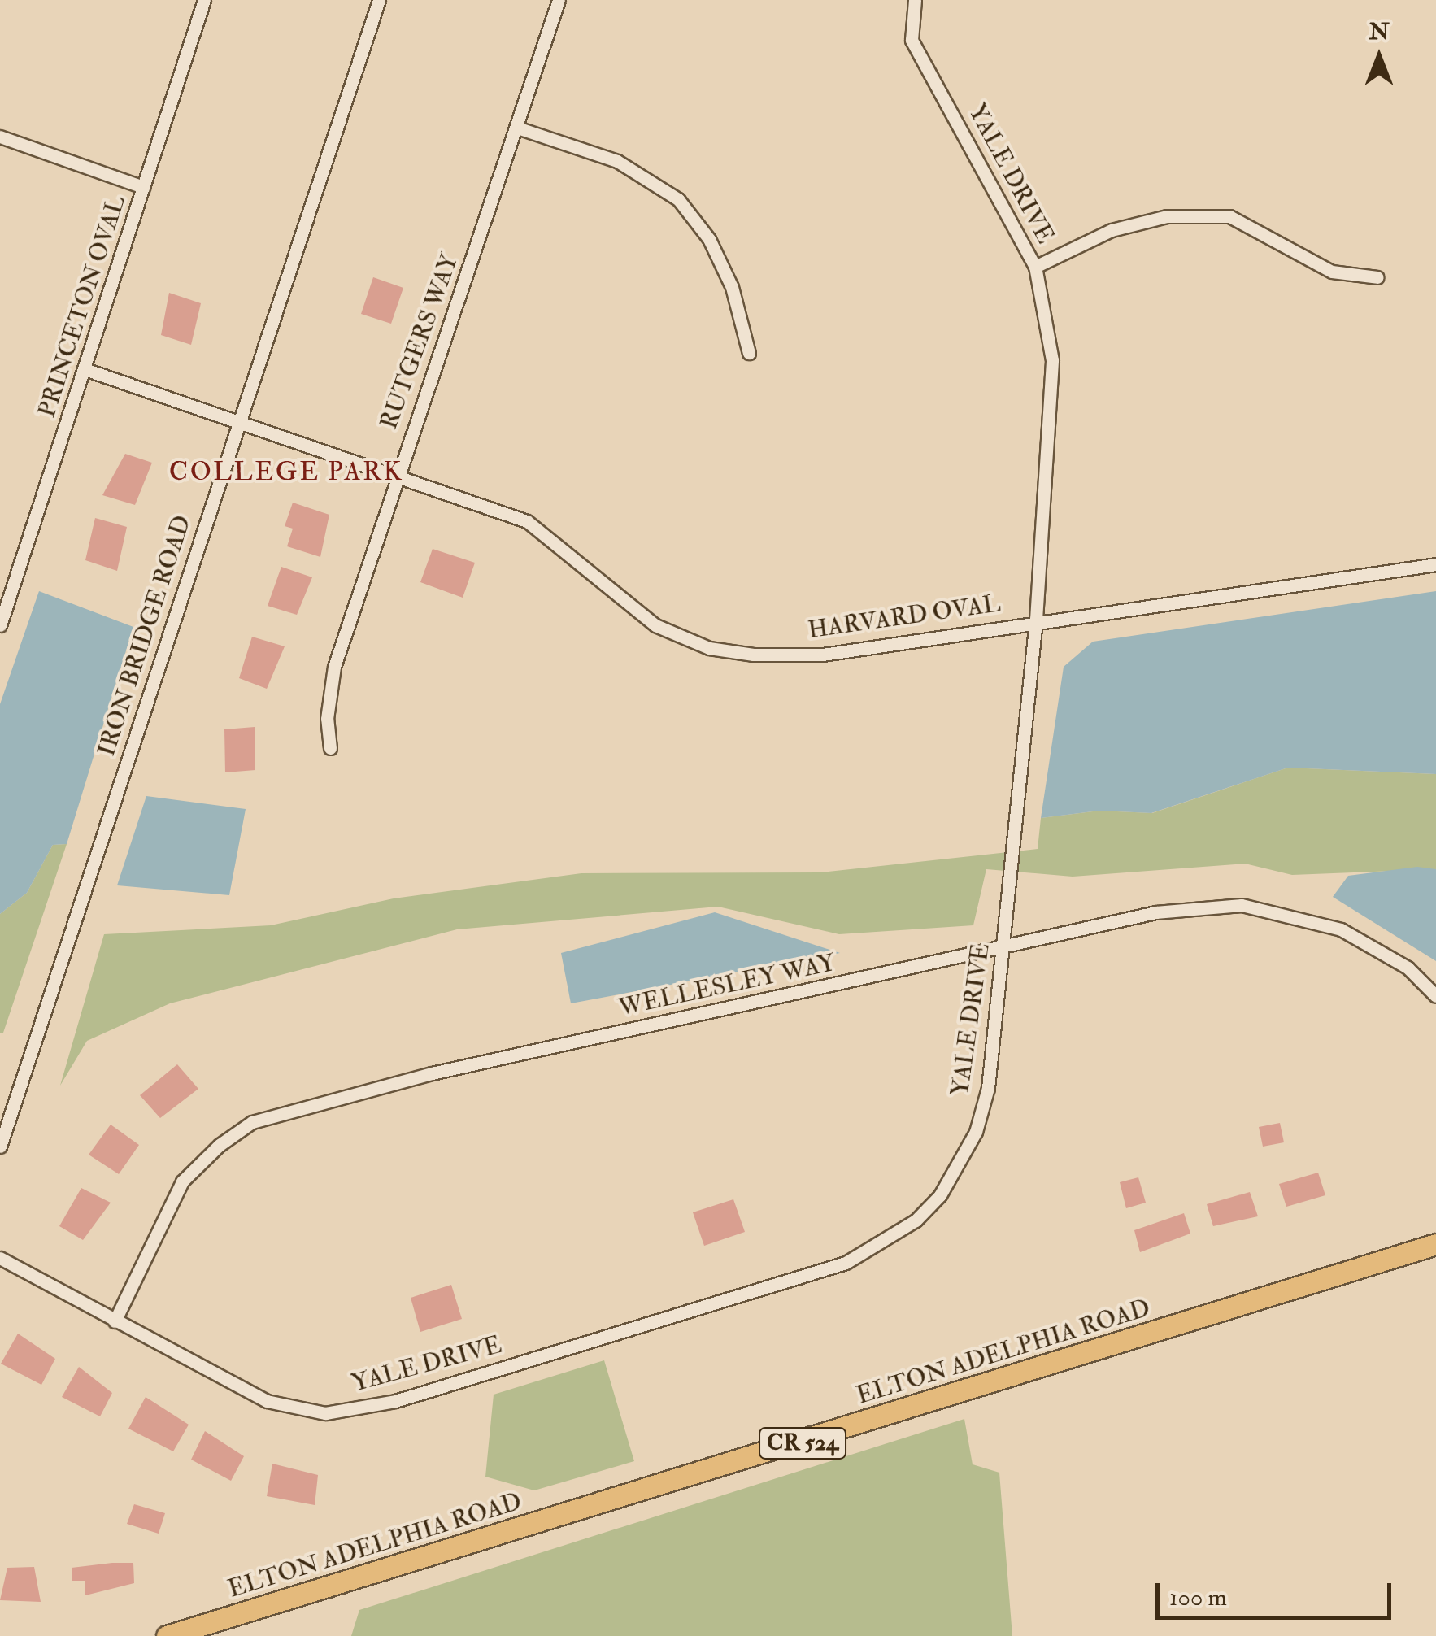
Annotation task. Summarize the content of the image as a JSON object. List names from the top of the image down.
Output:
{
  "streets": {
    "main road": ["ELTON ADELPHIA ROAD", "CR 524"],
    "street": [
      "YALE DRIVE",
      "PRINCETON OVAL",
      "RUTGERS WAY",
      "HARVARD OVAL",
      "IRON BRIDGE ROAD",
      "WELLESLEY WAY"
    ]
  },
  "crossings": [
    ["YALE DRIVE", "HARVARD OVAL"],
    ["YALE DRIVE", "WELLESLEY WAY"],
    ["PRINCETON OVAL", "HARVARD OVAL"],
    ["RUTGERS WAY", "HARVARD OVAL"],
    ["HARVARD OVAL", "IRON BRIDGE ROAD"]
  ],
  "districts": ["COLLEGE PARK"],
  "scale_bar": "100 m",
  "north": "top"
}
